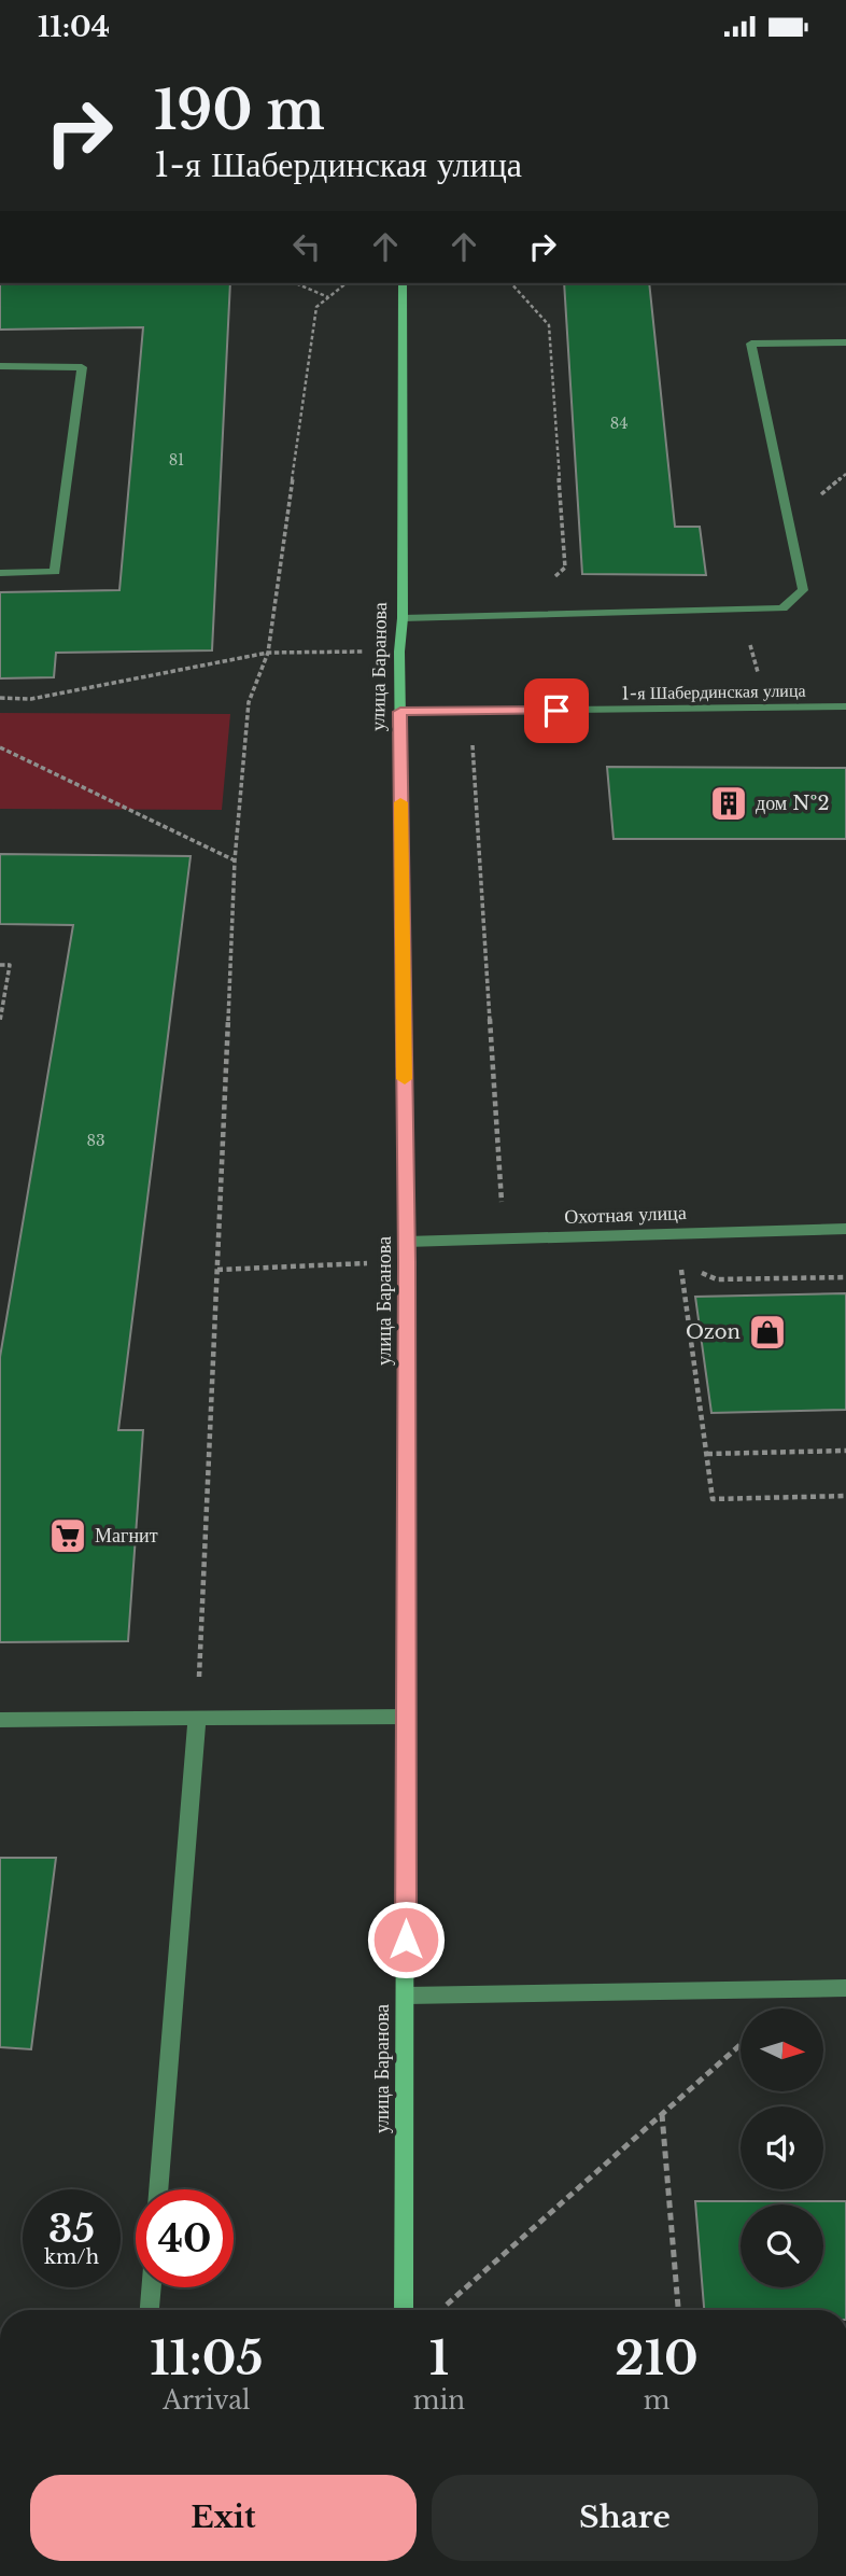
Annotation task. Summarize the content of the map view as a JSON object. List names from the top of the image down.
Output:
{
  "streets": {
    "street": ["улица Баранова", "1-я Шабердинская улица", "Охотная улица"]
  },
  "crossings": [
    ["улица Баранова", "1-я Шабердинская улица"],
    ["улица Баранова", "Охотная улица"]
  ],
  "places": {
    "building": ["дом №2"],
    "shop": ["Ozon"],
    "supermarket": ["Магнит"]
  },
  "house_numbers": ["84", "81", "83"],
  "north": "right",
  "page": {
    "status": "11:04",
    "turn": ["190 m", "1-я Шабердинская улица"],
    "speed": "35 km/h",
    "limit": "40",
    "eta": [
      "11:05",
      "Arrival",
      "1",
      "min",
      "210",
      "m"
    ],
    "buttons": ["Exit", "Share"]
  }
}
